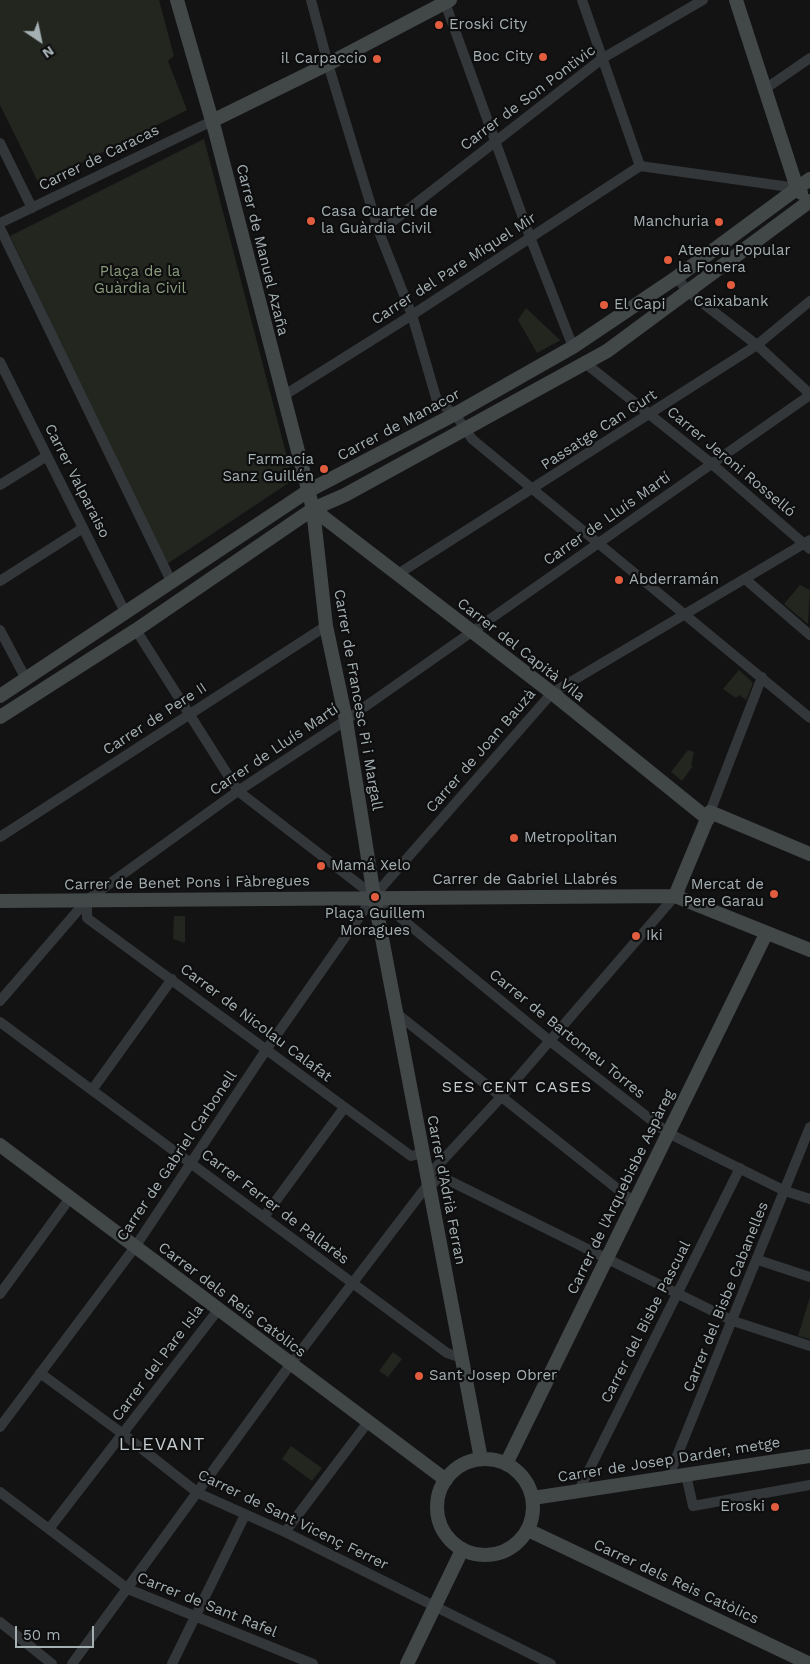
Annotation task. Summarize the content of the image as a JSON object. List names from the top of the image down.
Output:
{
  "streets": {
    "street": [
      "Carrer de Son Pontivic",
      "Carrer de Caracas",
      "Carrer de Manuel Azaña",
      "Carrer del Pare Miquel Mir",
      "Carrer de Manacor",
      "Passatge Can Curt",
      "Carrer Jeroni Rosselló",
      "Carrer Valparaiso",
      "Carrer de Lluís Martí",
      "Carrer del Capità Vila",
      "Carrer de Francesc Pi i Margall",
      "Carrer de Pere II",
      "Carrer de Joan Bauzà",
      "Carrer de Gabriel Llabrés",
      "Carrer de Benet Pons i Fàbregues",
      "Carrer de Nicolau Calafat",
      "Carrer de Bartomeu Torres",
      "Carrer de Gabriel Carbonell",
      "Carrer d'Adrià Ferran",
      "Carrer de l'Arquebisbe Aspàreg",
      "Carrer Ferrer de Pallarès",
      "Carrer del Bisbe Cabanelles",
      "Carrer dels Reis Catòlics",
      "Carrer del Bisbe Pascual",
      "Carrer del Pare Isla",
      "Carrer de Josep Darder, metge",
      "Carrer de Sant Vicenç Ferrer",
      "Carrer de Sant Rafel"
    ]
  },
  "crossings": [
    ["Carrer de Caracas", "Carrer de Manuel Azaña"],
    ["Carrer de Manuel Azaña", "Carrer del Pare Miquel Mir"],
    ["Carrer de Manuel Azaña", "Carrer de Manacor"],
    ["Carrer de Manuel Azaña", "Carrer del Capità Vila"],
    ["Carrer de Manuel Azaña", "Carrer de Francesc Pi i Margall"],
    ["Carrer de Manacor", "Carrer Valparaiso"],
    ["Passatge Can Curt", "Carrer Jeroni Rosselló"],
    ["Passatge Can Curt", "Carrer del Capità Vila"],
    ["Carrer Jeroni Rosselló", "Carrer de Lluís Martí"],
    ["Carrer Jeroni Rosselló", "Carrer de Joan Bauzà"],
    ["Carrer de Lluís Martí", "Carrer del Capità Vila"],
    ["Carrer de Lluís Martí", "Carrer de Francesc Pi i Margall"],
    ["Carrer de Lluís Martí", "Carrer de Benet Pons i Fàbregues"],
    ["Carrer de Lluís Martí", "Carrer de Nicolau Calafat"],
    ["Carrer de Lluís Martí", "Carrer de Bartomeu Torres"],
    ["Carrer del Capità Vila", "Carrer de Francesc Pi i Margall"],
    ["Carrer del Capità Vila", "Carrer de Joan Bauzà"],
    ["Carrer de Francesc Pi i Margall", "Carrer de Pere II"],
    ["Carrer de Francesc Pi i Margall", "Carrer de Joan Bauzà"],
    ["Carrer de Francesc Pi i Margall", "Carrer de Gabriel Llabrés"],
    ["Carrer de Francesc Pi i Margall", "Carrer de Benet Pons i Fàbregues"],
    ["Carrer de Francesc Pi i Margall", "Carrer de Bartomeu Torres"],
    ["Carrer de Francesc Pi i Margall", "Carrer de Gabriel Carbonell"],
    ["Carrer de Francesc Pi i Margall", "Carrer d'Adrià Ferran"],
    ["Carrer de Pere II", "Carrer de Bartomeu Torres"],
    ["Carrer de Joan Bauzà", "Carrer de Gabriel Llabrés"],
    ["Carrer de Joan Bauzà", "Carrer de Benet Pons i Fàbregues"],
    ["Carrer de Joan Bauzà", "Carrer de Bartomeu Torres"],
    ["Carrer de Joan Bauzà", "Carrer de Gabriel Carbonell"],
    ["Carrer de Joan Bauzà", "Carrer d'Adrià Ferran"],
    ["Carrer de Gabriel Llabrés", "Carrer de Benet Pons i Fàbregues"],
    ["Carrer de Gabriel Llabrés", "Carrer de Bartomeu Torres"],
    ["Carrer de Gabriel Llabrés", "Carrer de Gabriel Carbonell"],
    ["Carrer de Gabriel Llabrés", "Carrer d'Adrià Ferran"],
    ["Carrer de Benet Pons i Fàbregues", "Carrer de Nicolau Calafat"],
    ["Carrer de Benet Pons i Fàbregues", "Carrer de Bartomeu Torres"],
    ["Carrer de Benet Pons i Fàbregues", "Carrer de Gabriel Carbonell"],
    ["Carrer de Benet Pons i Fàbregues", "Carrer d'Adrià Ferran"],
    ["Carrer de Nicolau Calafat", "Carrer de Gabriel Carbonell"],
    ["Carrer de Nicolau Calafat", "Carrer d'Adrià Ferran"],
    ["Carrer de Bartomeu Torres", "Carrer de Gabriel Carbonell"],
    ["Carrer de Bartomeu Torres", "Carrer d'Adrià Ferran"],
    ["Carrer de Bartomeu Torres", "Carrer de l'Arquebisbe Aspàreg"],
    ["Carrer de Bartomeu Torres", "Carrer del Bisbe Cabanelles"],
    ["Carrer de Bartomeu Torres", "Carrer del Bisbe Pascual"],
    ["Carrer de Gabriel Carbonell", "Carrer d'Adrià Ferran"],
    ["Carrer de Gabriel Carbonell", "Carrer Ferrer de Pallarès"],
    ["Carrer de Gabriel Carbonell", "Carrer dels Reis Catòlics"],
    ["Carrer de Gabriel Carbonell", "Carrer de Sant Vicenç Ferrer"],
    ["Carrer d'Adrià Ferran", "Carrer de l'Arquebisbe Aspàreg"],
    ["Carrer d'Adrià Ferran", "Carrer Ferrer de Pallarès"],
    ["Carrer d'Adrià Ferran", "Carrer dels Reis Catòlics"],
    ["Carrer d'Adrià Ferran", "Carrer de Josep Darder, metge"],
    ["Carrer de l'Arquebisbe Aspàreg", "Carrer dels Reis Catòlics"],
    ["Carrer de l'Arquebisbe Aspàreg", "Carrer de Josep Darder, metge"],
    ["Carrer del Bisbe Cabanelles", "Carrer de Josep Darder, metge"],
    ["Carrer dels Reis Catòlics", "Carrer del Pare Isla"],
    ["Carrer dels Reis Catòlics", "Carrer de Josep Darder, metge"],
    ["Carrer del Bisbe Pascual", "Carrer de Josep Darder, metge"],
    ["Carrer del Pare Isla", "Carrer de Sant Vicenç Ferrer"],
    ["Carrer del Pare Isla", "Carrer de Sant Rafel"]
  ],
  "districts": ["SES CENT CASES", "LLEVANT"],
  "parks": ["Plaça de la Guàrdia Civil"],
  "places": [
    "Eroski City",
    "Boc City",
    "il Carpaccio",
    "Casa Cuartel de la Guàrdia Civil",
    "Manchuria",
    "Ateneu Popular la Fonera",
    "Caixabank",
    "El Capi",
    "Farmacia Sanz Guillén",
    "Abderramán",
    "Metropolitan",
    "Mamá Xelo",
    "Mercat de Pere Garau",
    "Plaça Guillem Moragues",
    "Iki",
    "Sant Josep Obrer",
    "Eroski"
  ],
  "scale_bar": "50 m",
  "north": "bottom right"
}
